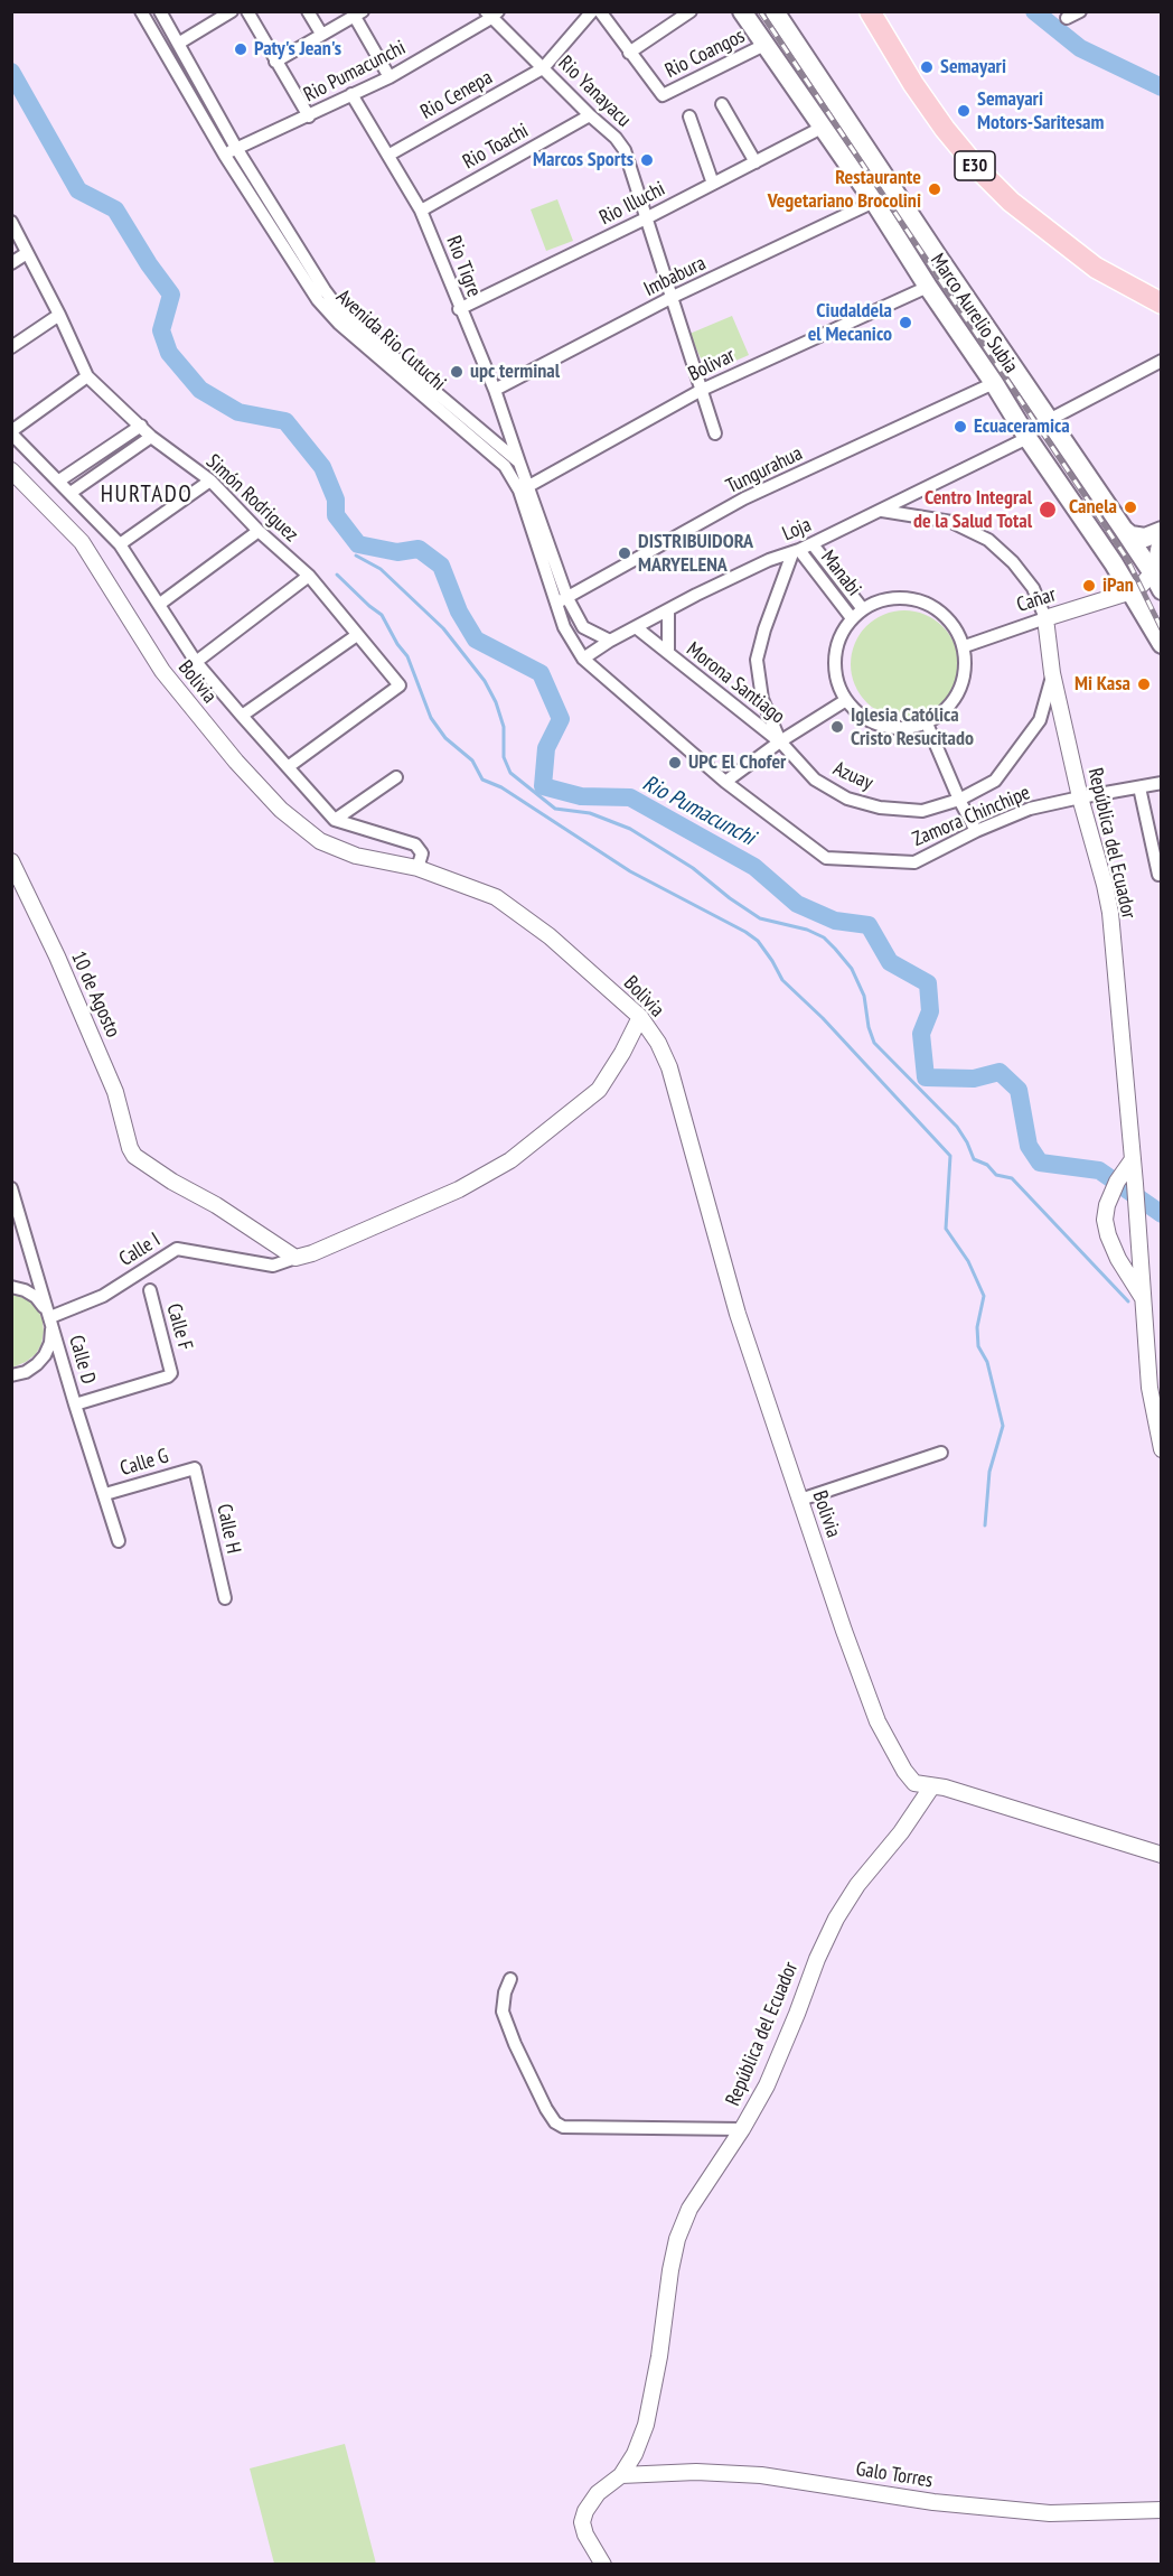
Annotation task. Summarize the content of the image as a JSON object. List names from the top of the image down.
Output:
{
  "streets": {
    "main road": ["E30", "Marco Aurelio Subia"],
    "street": [
      "Rio Coangos",
      "Rio Pumacunchi",
      "Rio Yanayacu",
      "Rio Cenepa",
      "Rio Toachi",
      "Rio Illuchi",
      "Rio Tigre",
      "Imbabura",
      "Avenida Rio Cutuchi",
      "Bolivar",
      "Tungurahua",
      "Simón Rodriguez",
      "Loja",
      "Manabi",
      "Cañar",
      "Bolivia",
      "Morona Santiago",
      "Azuay",
      "Zamora Chinchipe",
      "República del Ecuador",
      "10 de Agosto",
      "Calle I",
      "Calle F",
      "Calle D",
      "Calle G",
      "Calle H",
      "Galo Torres"
    ]
  },
  "crossings": [
    ["Rio Coangos", "Marco Aurelio Subia"],
    ["Rio Pumacunchi", "Rio Yanayacu"],
    ["Rio Pumacunchi", "Rio Tigre"],
    ["Rio Pumacunchi", "Avenida Rio Cutuchi"],
    ["Rio Yanayacu", "Rio Cenepa"],
    ["Rio Yanayacu", "Rio Toachi"],
    ["Rio Yanayacu", "Rio Illuchi"],
    ["Rio Cenepa", "Rio Tigre"],
    ["Rio Toachi", "Rio Tigre"],
    ["Rio Illuchi", "Rio Tigre"],
    ["Rio Illuchi", "Marco Aurelio Subia"],
    ["Rio Tigre", "Imbabura"],
    ["Rio Tigre", "Avenida Rio Cutuchi"],
    ["Imbabura", "Marco Aurelio Subia"],
    ["Marco Aurelio Subia", "Bolivar"],
    ["Marco Aurelio Subia", "Tungurahua"],
    ["Marco Aurelio Subia", "Loja"],
    ["Marco Aurelio Subia", "Cañar"],
    ["Avenida Rio Cutuchi", "Bolivar"],
    ["Avenida Rio Cutuchi", "Tungurahua"],
    ["Avenida Rio Cutuchi", "Loja"],
    ["Avenida Rio Cutuchi", "Zamora Chinchipe"],
    ["Loja", "Manabi"],
    ["Loja", "Morona Santiago"],
    ["Loja", "Azuay"],
    ["Loja", "Zamora Chinchipe"],
    ["Manabi", "Cañar"],
    ["Manabi", "Azuay"],
    ["Cañar", "República del Ecuador"],
    ["Bolivia", "República del Ecuador"],
    ["Morona Santiago", "Azuay"],
    ["Azuay", "República del Ecuador"],
    ["Zamora Chinchipe", "República del Ecuador"],
    ["República del Ecuador", "Galo Torres"],
    ["10 de Agosto", "Calle I"],
    ["Calle I", "Calle D"],
    ["Calle F", "Calle D"],
    ["Calle D", "Calle G"],
    ["Calle G", "Calle H"]
  ],
  "districts": ["HURTADO"],
  "water": ["Rio Pumacunchi"],
  "places": [
    "Paty's Jean's",
    "Semayari",
    "Semayari Motors-Saritesam",
    "Marcos Sports",
    "Restaurante Vegetariano Brocolini",
    "Ciudaldela el Mecanico",
    "upc terminal",
    "Ecuaceramica",
    "Canela",
    "Centro Integral de la Salud Total",
    "DISTRIBUIDORA MARYELENA",
    "iPan",
    "Mi Kasa",
    "Iglesia Católica Cristo Resucitado",
    "UPC El Chofer"
  ]
}
